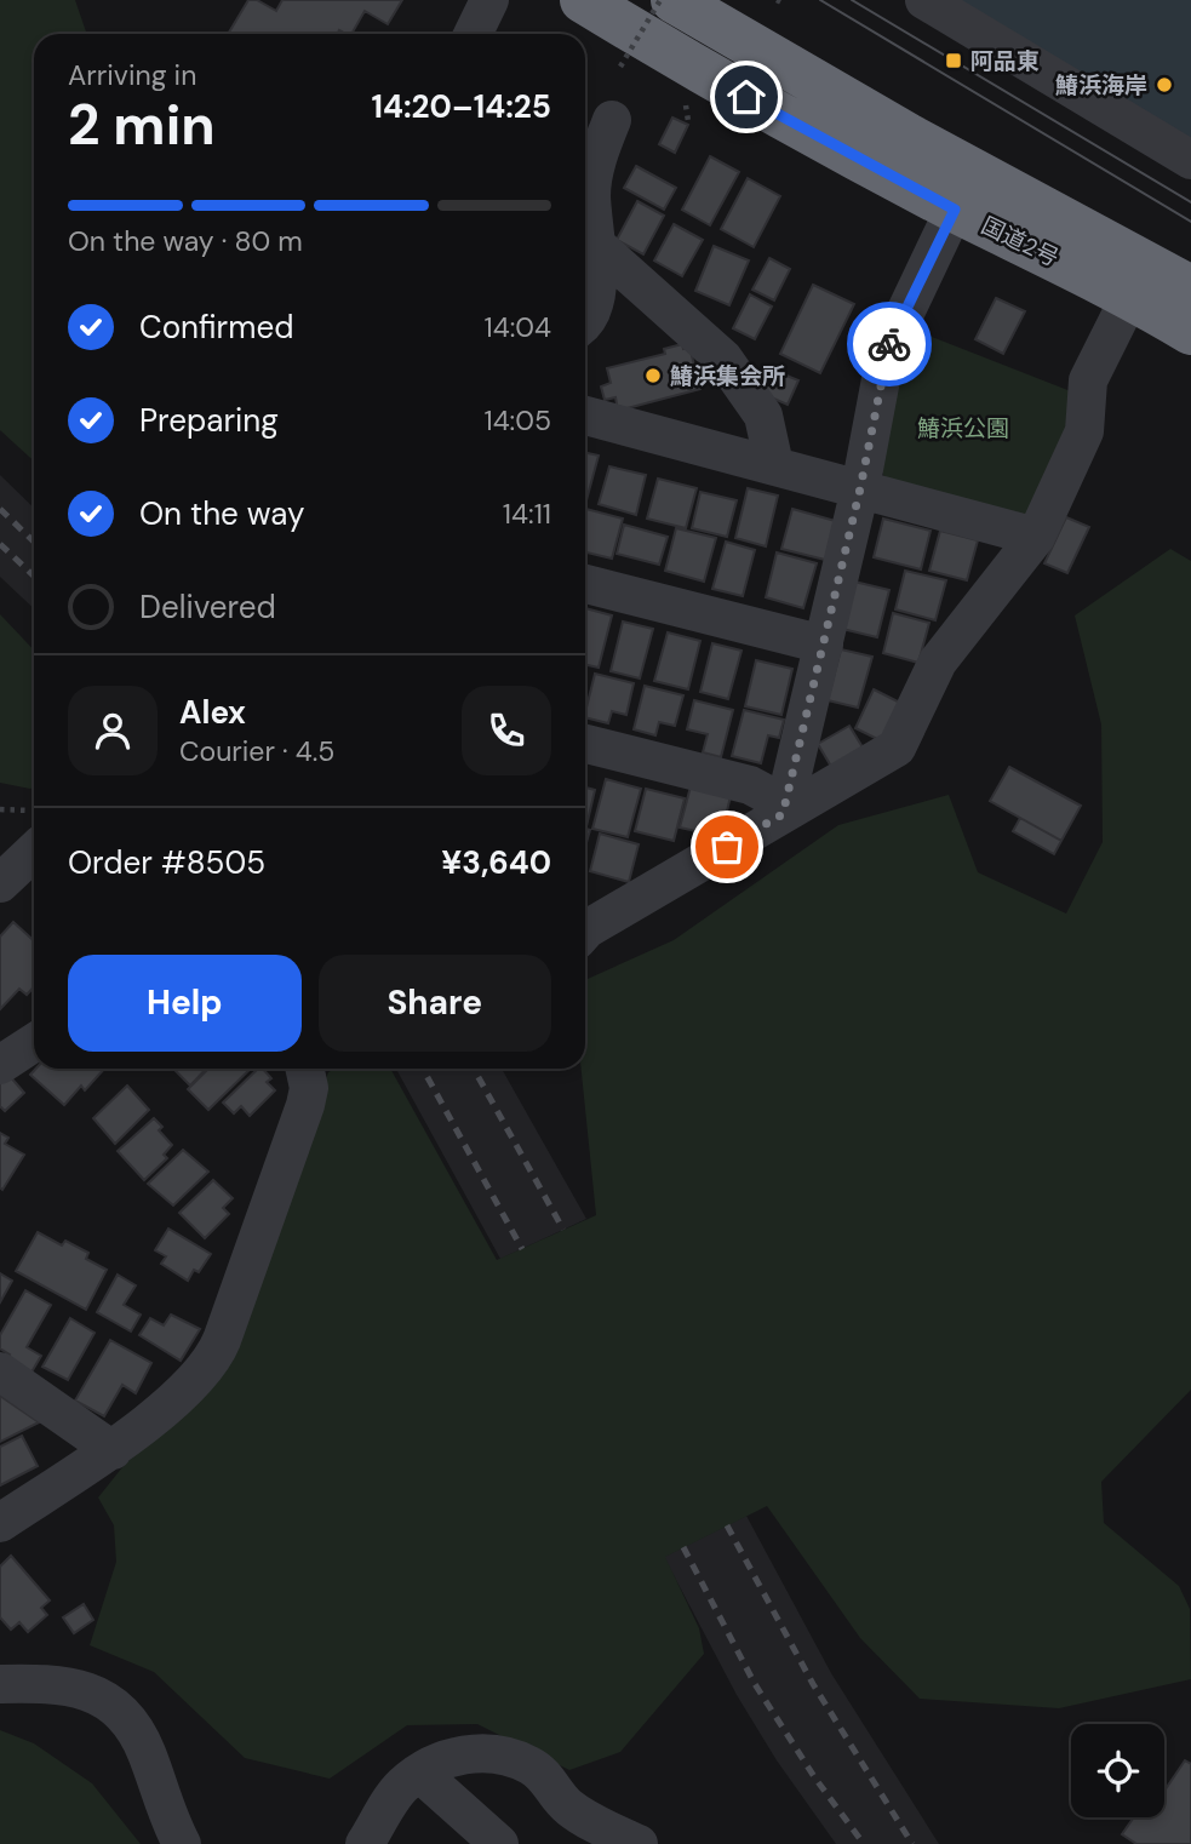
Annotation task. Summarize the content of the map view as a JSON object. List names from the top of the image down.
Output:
{
  "streets": {
    "highway": ["国道2号"]
  },
  "parks": ["鰆浜公園"],
  "places": {
    "transit": ["阿品東"],
    "other": ["鰆浜海岸", "鰆浜集会所"]
  },
  "page": {
    "heading": ["2 min", "Arriving in", "14:20–14:25"],
    "panel": [
      "Alex",
      "Courier · 4.5",
      "Order #8505",
      "¥3,640"
    ],
    "bar": "On the way · 80 m",
    "list": [
      ["Confirmed", "14:04"],
      ["Preparing", "14:05"],
      ["On the way", "14:11"],
      "Delivered"
    ],
    "buttons": ["Help", "Share"]
  }
}
